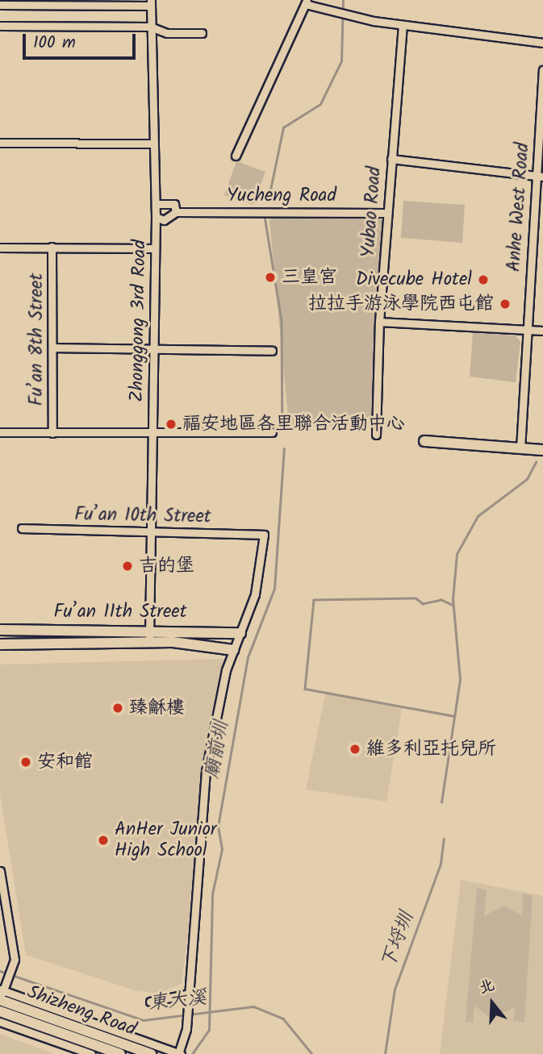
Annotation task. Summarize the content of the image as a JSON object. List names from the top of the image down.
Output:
{
  "streets": {
    "street": [
      "Yucheng Road",
      "Anhe West Road",
      "Yubao Road",
      "Zhonggong 3rd Road",
      "Fu’an 8th Street",
      "Fu’an 10th Street",
      "Fu’an 11th Street",
      "Shizheng Road"
    ]
  },
  "crossings": [
    ["Yucheng Road", "Yubao Road"],
    ["Yucheng Road", "Zhonggong 3rd Road"],
    ["Zhonggong 3rd Road", "Fu’an 10th Street"],
    ["Zhonggong 3rd Road", "Fu’an 11th Street"],
    ["Fu’an 10th Street", "Fu’an 11th Street"]
  ],
  "water": ["廟前圳", "下埒圳", "東大溪"],
  "places": [
    "三皇宮",
    "Divecube Hotel",
    "拉拉手游泳學院西屯館",
    "福安地區各里聯合活動中心",
    "吉的堡",
    "臻龢樓",
    "維多利亞托兒所",
    "安和館",
    "AnHer Junior High School"
  ],
  "scale_bar": "100 m",
  "north": "top"
}
